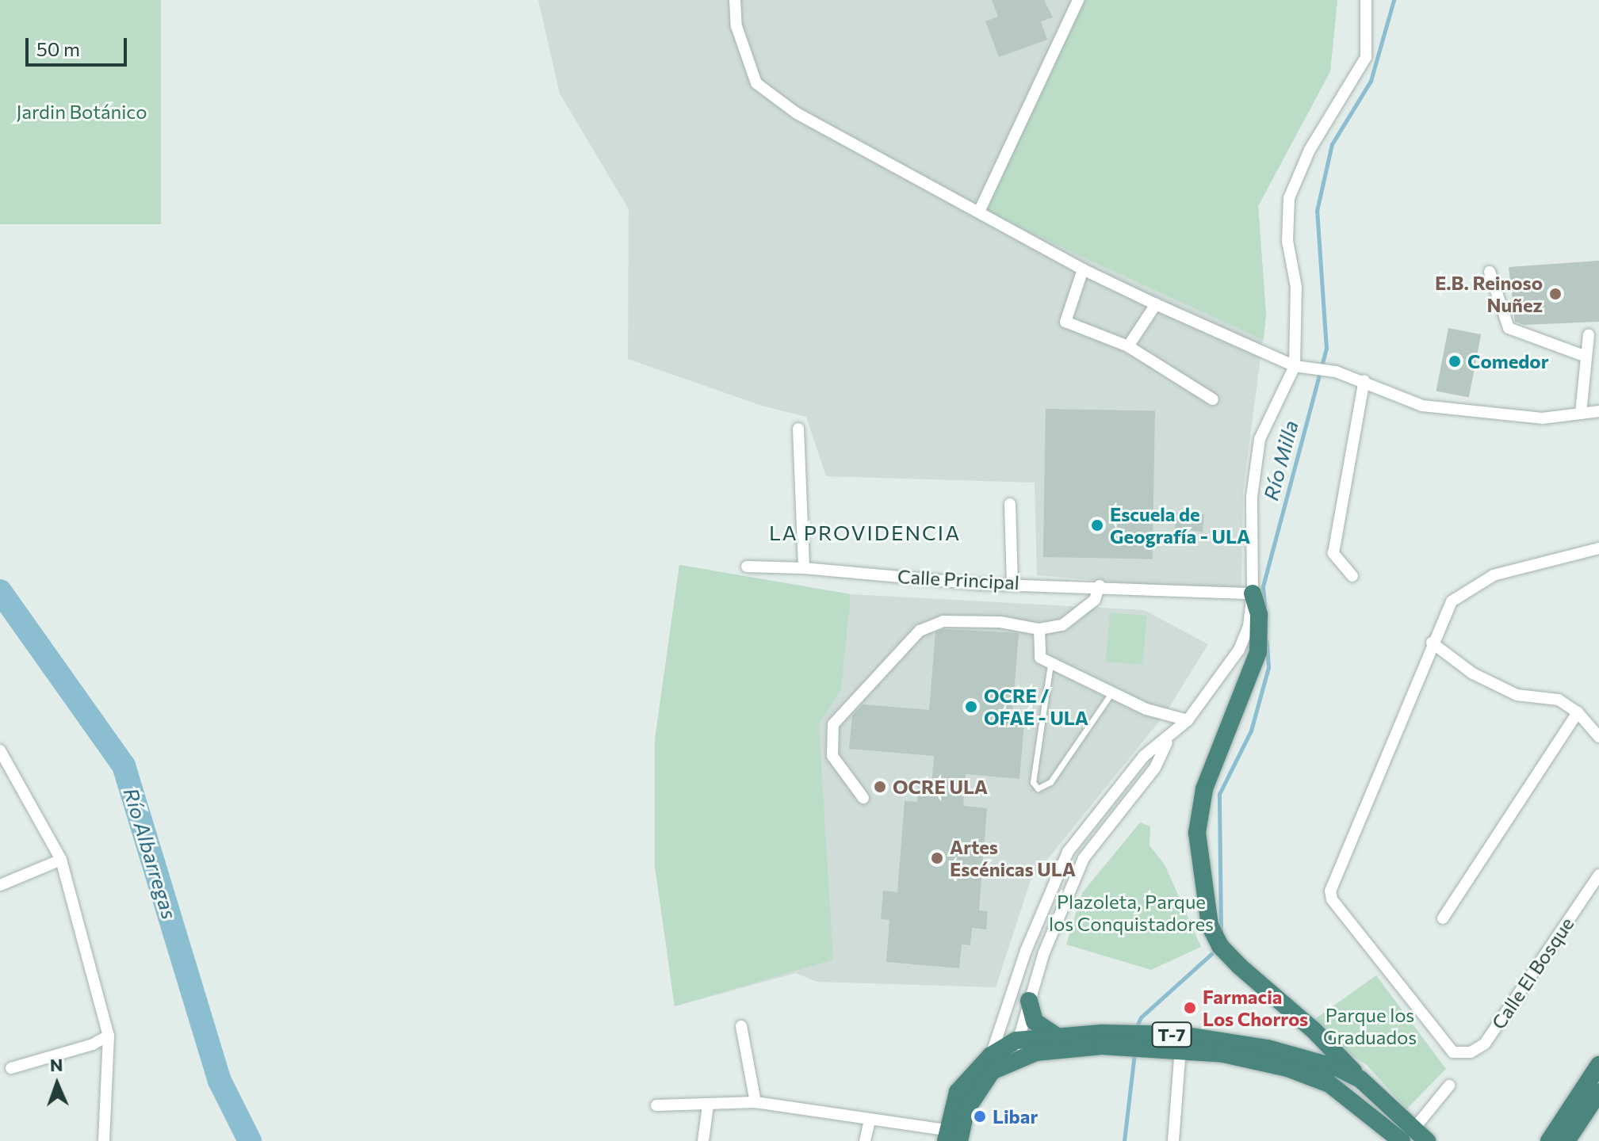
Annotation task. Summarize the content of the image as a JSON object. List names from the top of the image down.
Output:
{
  "streets": {
    "highway": ["T-7"],
    "street": ["Calle Principal", "Calle El Bosque"]
  },
  "districts": ["LA PROVIDENCIA"],
  "water": ["Río Milla", "Río Albarregas"],
  "parks": ["Jardin Botánico", "Plazoleta, Parque los Conquistadores", "Parque los Graduados"],
  "places": [
    "E.B. Reinoso Nuñez",
    "Comedor",
    "Escuela de Geografía - ULA",
    "OCRE / OFAE - ULA",
    "OCRE ULA",
    "Artes Escénicas ULA",
    "Farmacia Los Chorros",
    "Libar"
  ],
  "scale_bar": "50 m",
  "north": "top"
}
